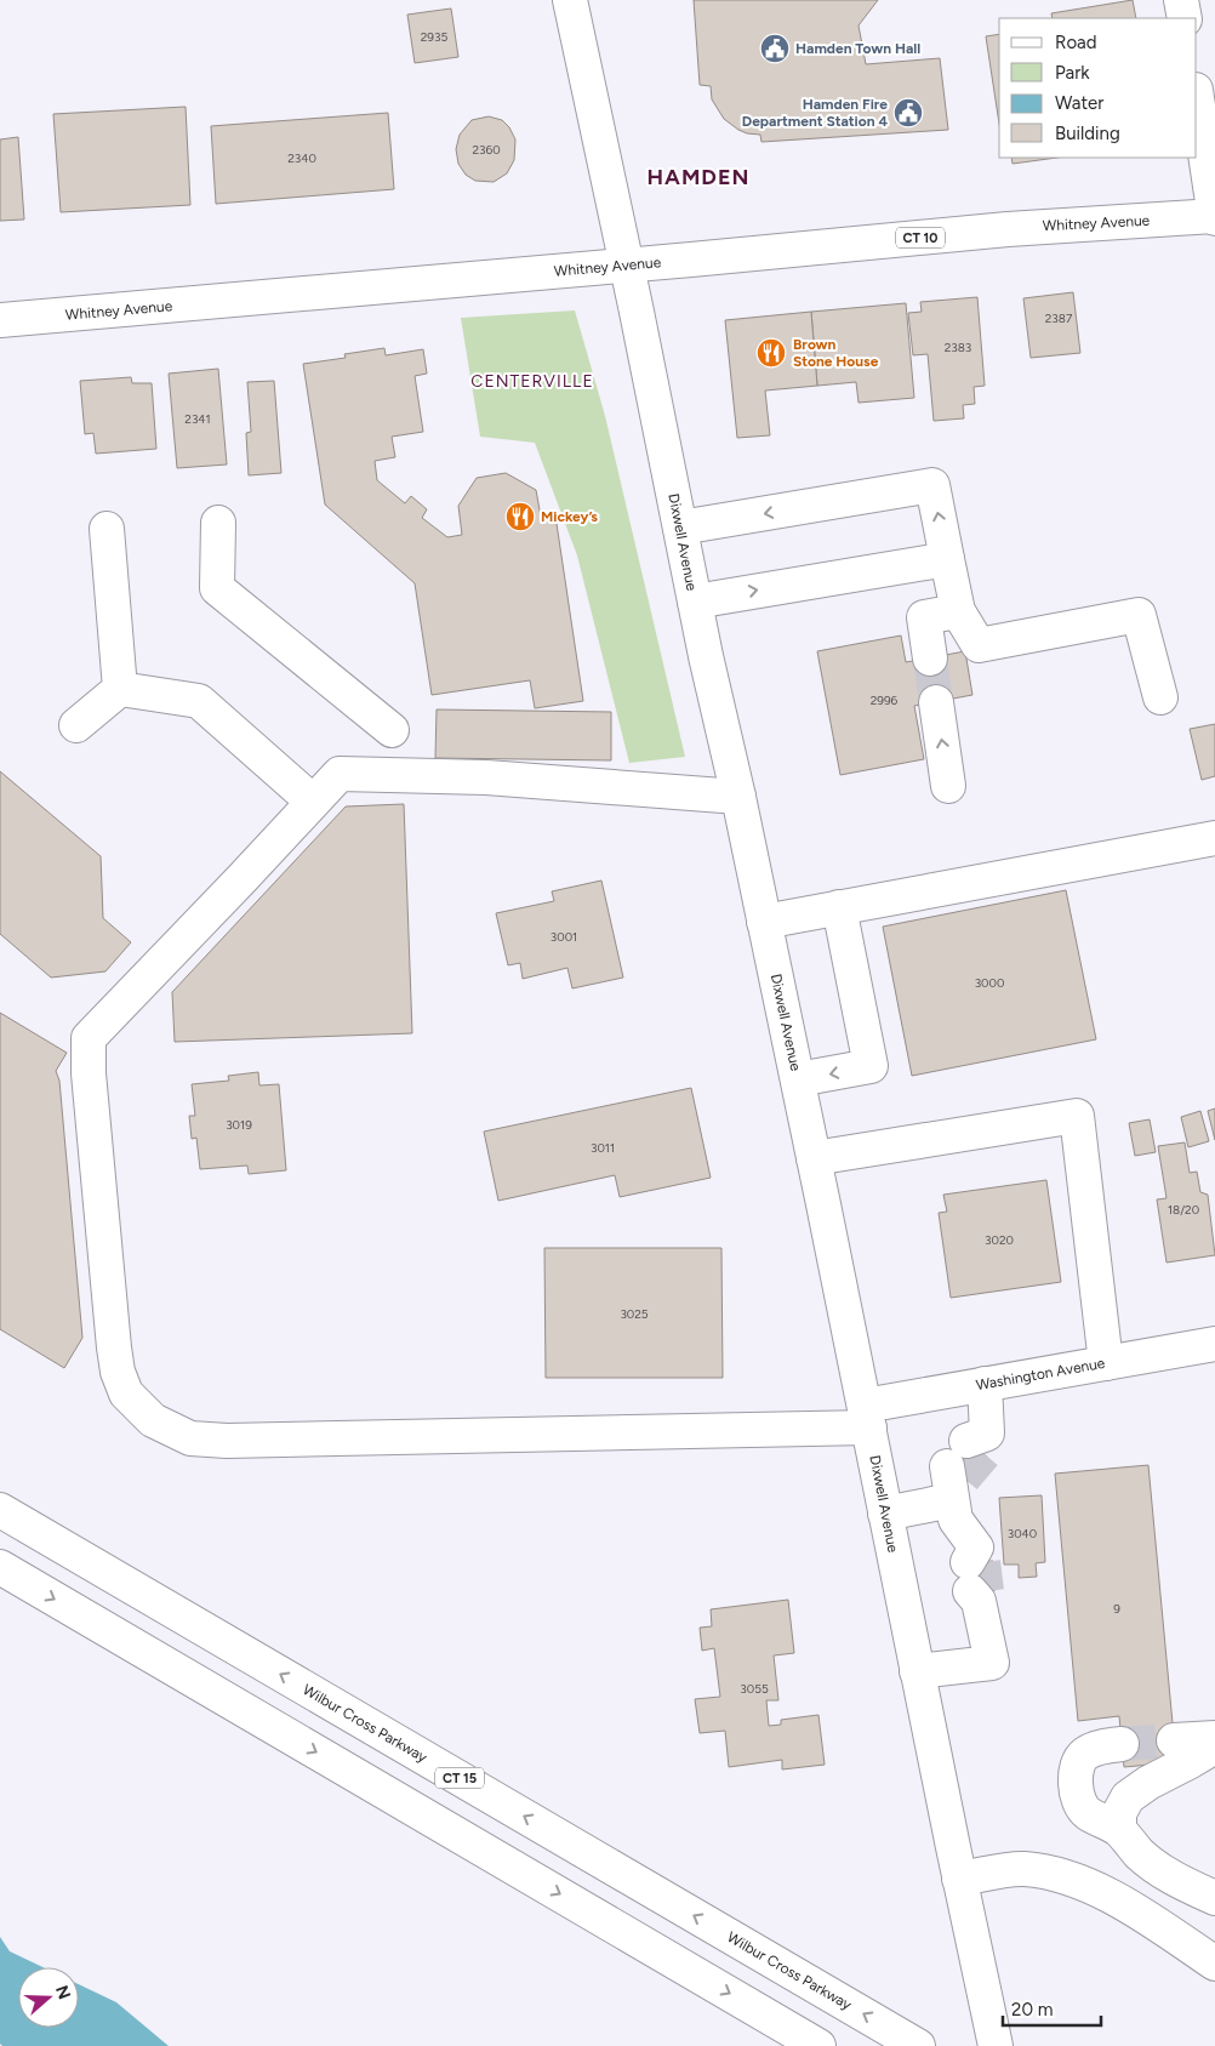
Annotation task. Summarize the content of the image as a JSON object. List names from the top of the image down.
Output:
{
  "streets": {
    "main road": [
      "Whitney Avenue",
      "CT 10",
      "Dixwell Avenue",
      "Washington Avenue",
      "Wilbur Cross Parkway",
      "CT 15"
    ]
  },
  "crossings": [
    ["Whitney Avenue", "Dixwell Avenue"],
    ["Dixwell Avenue", "Washington Avenue"]
  ],
  "districts": ["HAMDEN", "CENTERVILLE"],
  "places": {
    "public building": ["Hamden Town Hall", "Hamden Fire Department Station 4"],
    "restaurant": ["Brown Stone House", "Mickey’s"]
  },
  "house_numbers": [
    "2935",
    "2360",
    "2340",
    "2387",
    "2383",
    "2341",
    "2996",
    "3001",
    "3000",
    "3019",
    "3011",
    "18/20",
    "3020",
    "3025",
    "3040",
    "9",
    "3055"
  ],
  "legend": [
    "Road",
    "Park",
    "Water",
    "Building"
  ],
  "scale_bar": "20 m",
  "north": "right"
}
